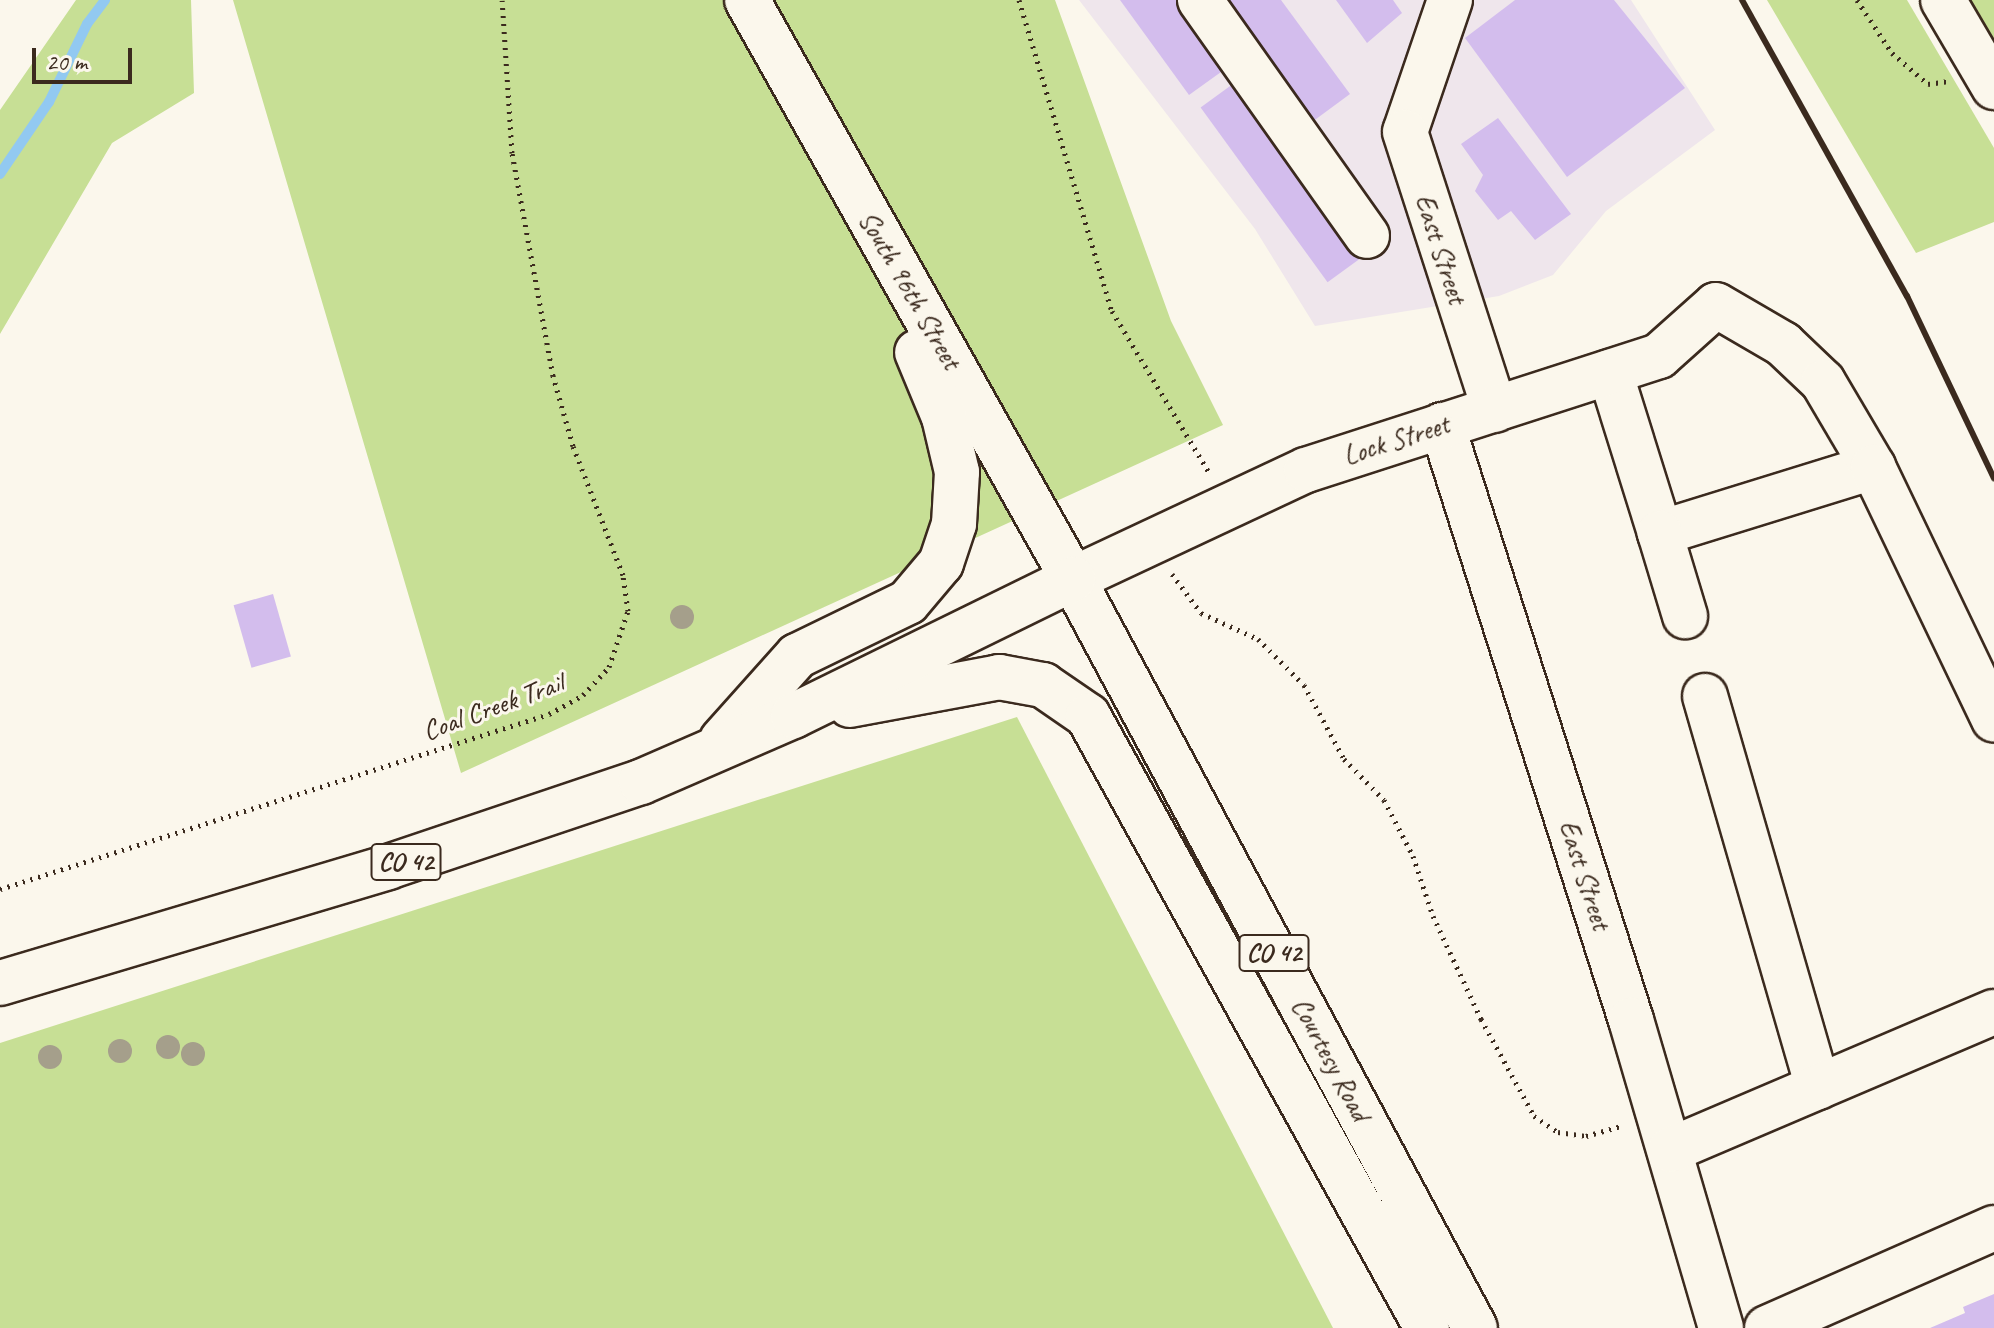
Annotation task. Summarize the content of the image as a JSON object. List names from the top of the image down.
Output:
{
  "streets": {
    "main road": [
      "East Street",
      "South 96th Street",
      "Lock Street",
      "CO 42",
      "Courtesy Road"
    ],
    "path": ["Coal Creek Trail"]
  },
  "crossings": [
    ["East Street", "Lock Street"],
    ["South 96th Street", "Lock Street"],
    ["South 96th Street", "CO 42"],
    ["South 96th Street", "Courtesy Road"],
    ["Lock Street", "CO 42"],
    ["Lock Street", "Courtesy Road"],
    ["CO 42", "Courtesy Road"]
  ],
  "scale_bar": "20 m"
}
